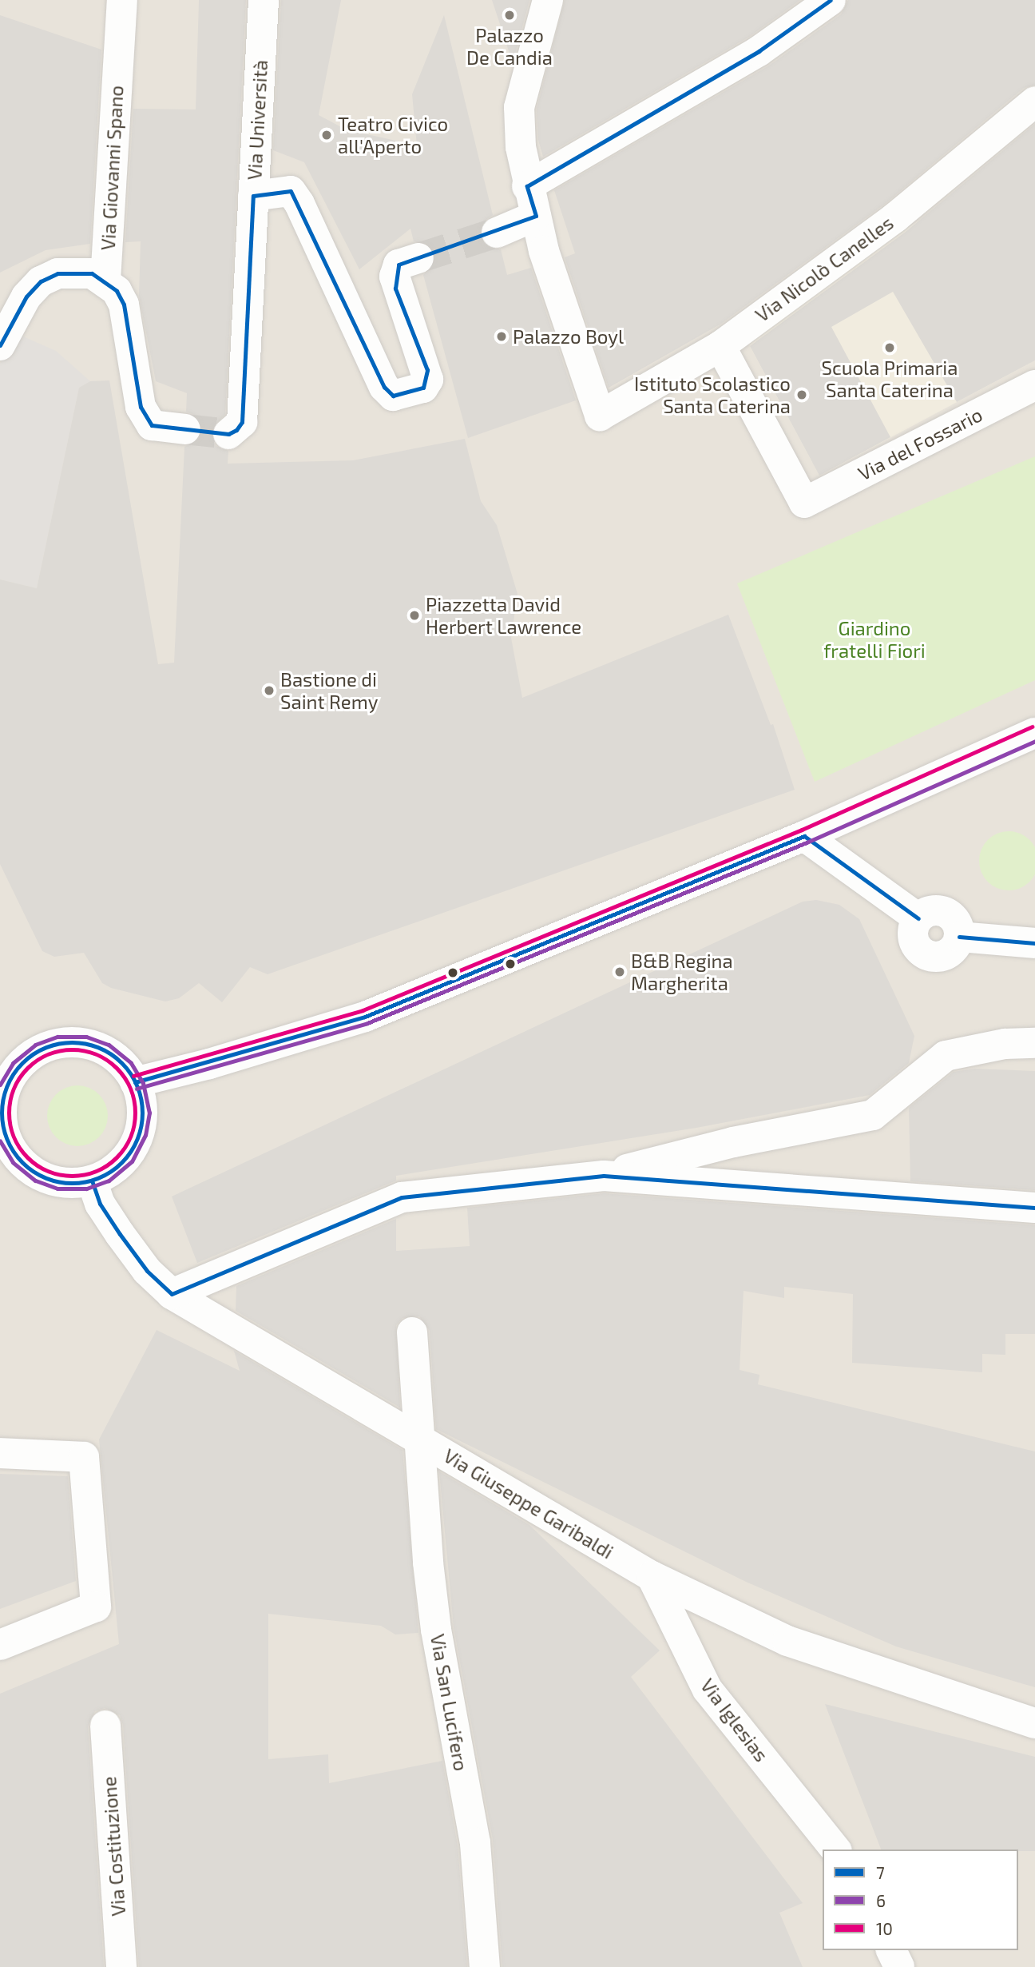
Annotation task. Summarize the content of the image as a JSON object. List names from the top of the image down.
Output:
{
  "streets": {
    "street": [
      "Via Università",
      "Via Giovanni Spano",
      "Via Nicolò Canelles",
      "Via del Fossario",
      "Via Giuseppe Garibaldi",
      "Via San Lucifero",
      "Via Iglesias",
      "Via Costituzione"
    ]
  },
  "crossings": [
    ["Via Nicolò Canelles", "Via del Fossario"],
    ["Via Giuseppe Garibaldi", "Via San Lucifero"],
    ["Via Giuseppe Garibaldi", "Via Iglesias"]
  ],
  "parks": ["Giardino fratelli Fiori"],
  "places": [
    "Palazzo De Candia",
    "Teatro Civico all'Aperto",
    "Palazzo Boyl",
    "Scuola Primaria Santa Caterina",
    "Istituto Scolastico Santa Caterina",
    "Piazzetta David Herbert Lawrence",
    "Bastione di Saint Remy",
    "B&B Regina Margherita"
  ],
  "lines": ["transit line 7", "transit line 10", "transit line 6"],
  "legend": ["7", "6", "10"]
}
